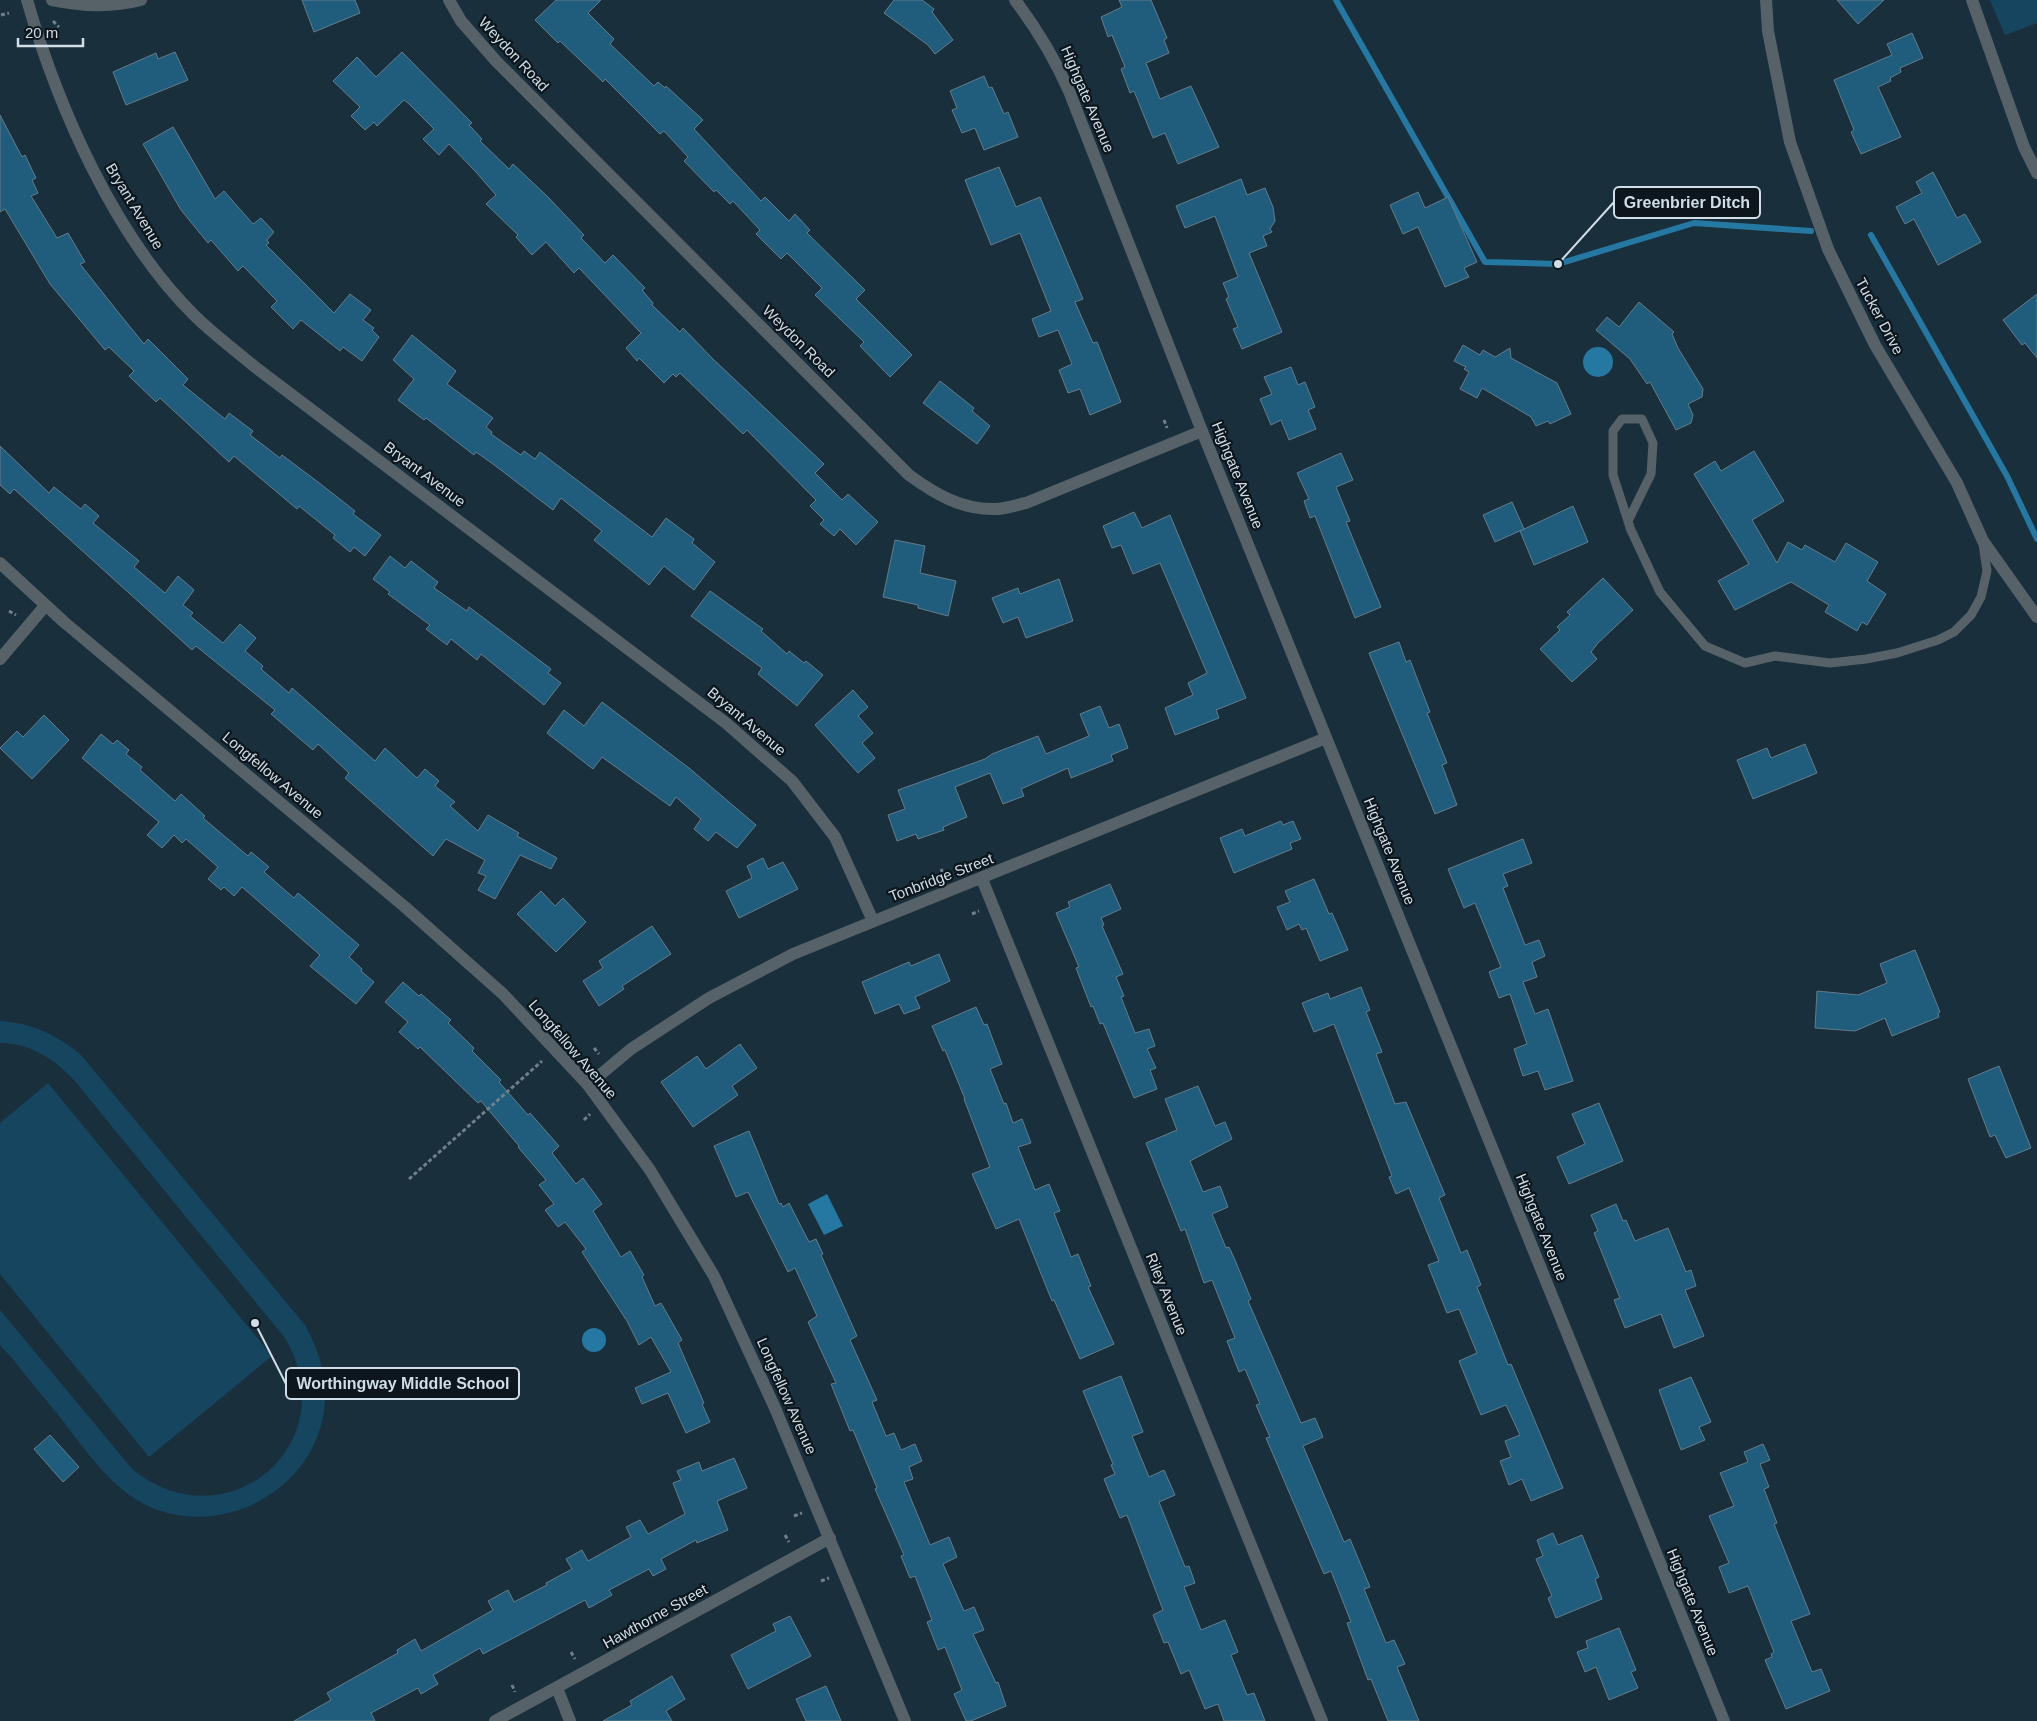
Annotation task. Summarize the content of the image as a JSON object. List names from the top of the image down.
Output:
{
  "streets": {
    "street": [
      "Weydon Road",
      "Highgate Avenue",
      "Bryant Avenue",
      "Tucker Drive",
      "Longfellow Avenue",
      "Tonbridge Street",
      "Riley Avenue",
      "Hawthorne Street"
    ]
  },
  "crossings": [
    ["Weydon Road", "Highgate Avenue"],
    ["Highgate Avenue", "Tonbridge Street"],
    ["Bryant Avenue", "Tonbridge Street"],
    ["Longfellow Avenue", "Tonbridge Street"],
    ["Longfellow Avenue", "Hawthorne Street"],
    ["Tonbridge Street", "Riley Avenue"]
  ],
  "places": ["Greenbrier Ditch", "Worthingway Middle School"],
  "scale_bar": "20 m"
}
